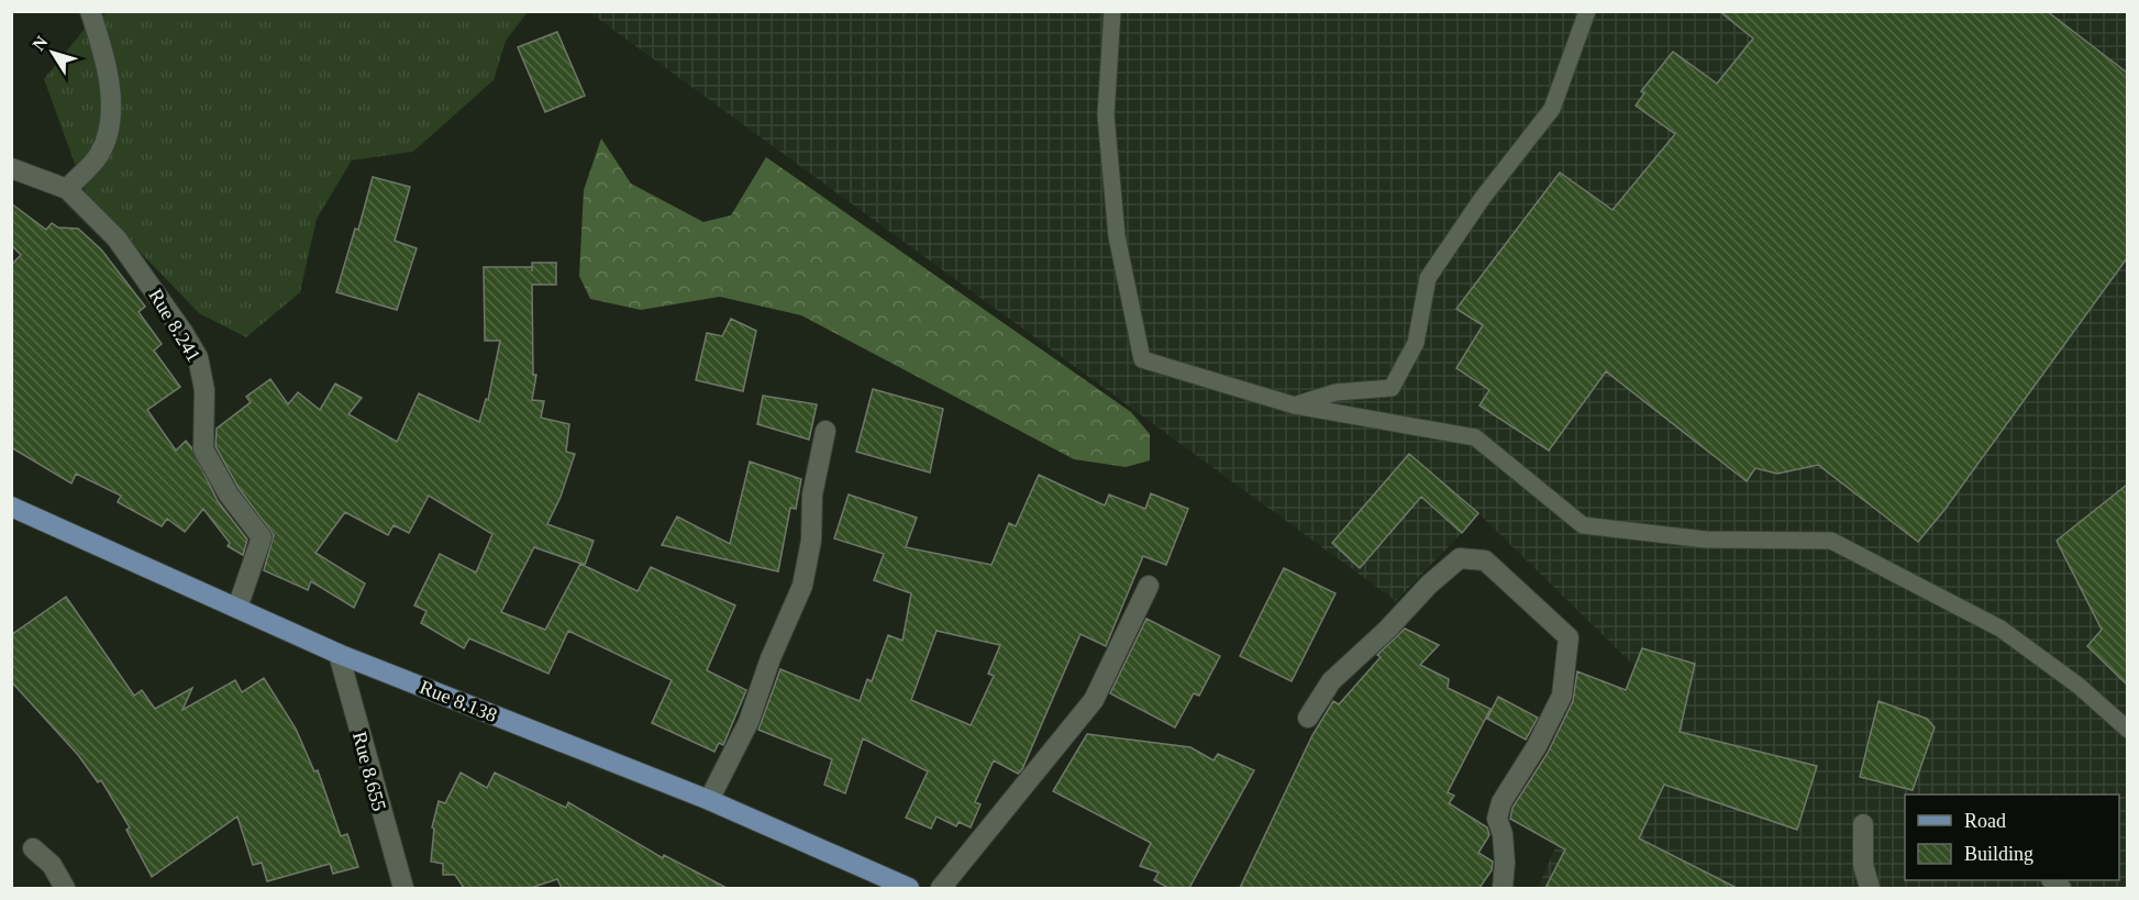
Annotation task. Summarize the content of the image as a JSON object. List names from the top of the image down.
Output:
{
  "streets": {
    "main road": ["Rue 8.138"],
    "street": ["Rue 8.241", "Rue 8.655"]
  },
  "crossings": [
    ["Rue 8.241", "Rue 8.138"],
    ["Rue 8.138", "Rue 8.655"]
  ],
  "legend": ["Road", "Building"],
  "north": "top left"
}
